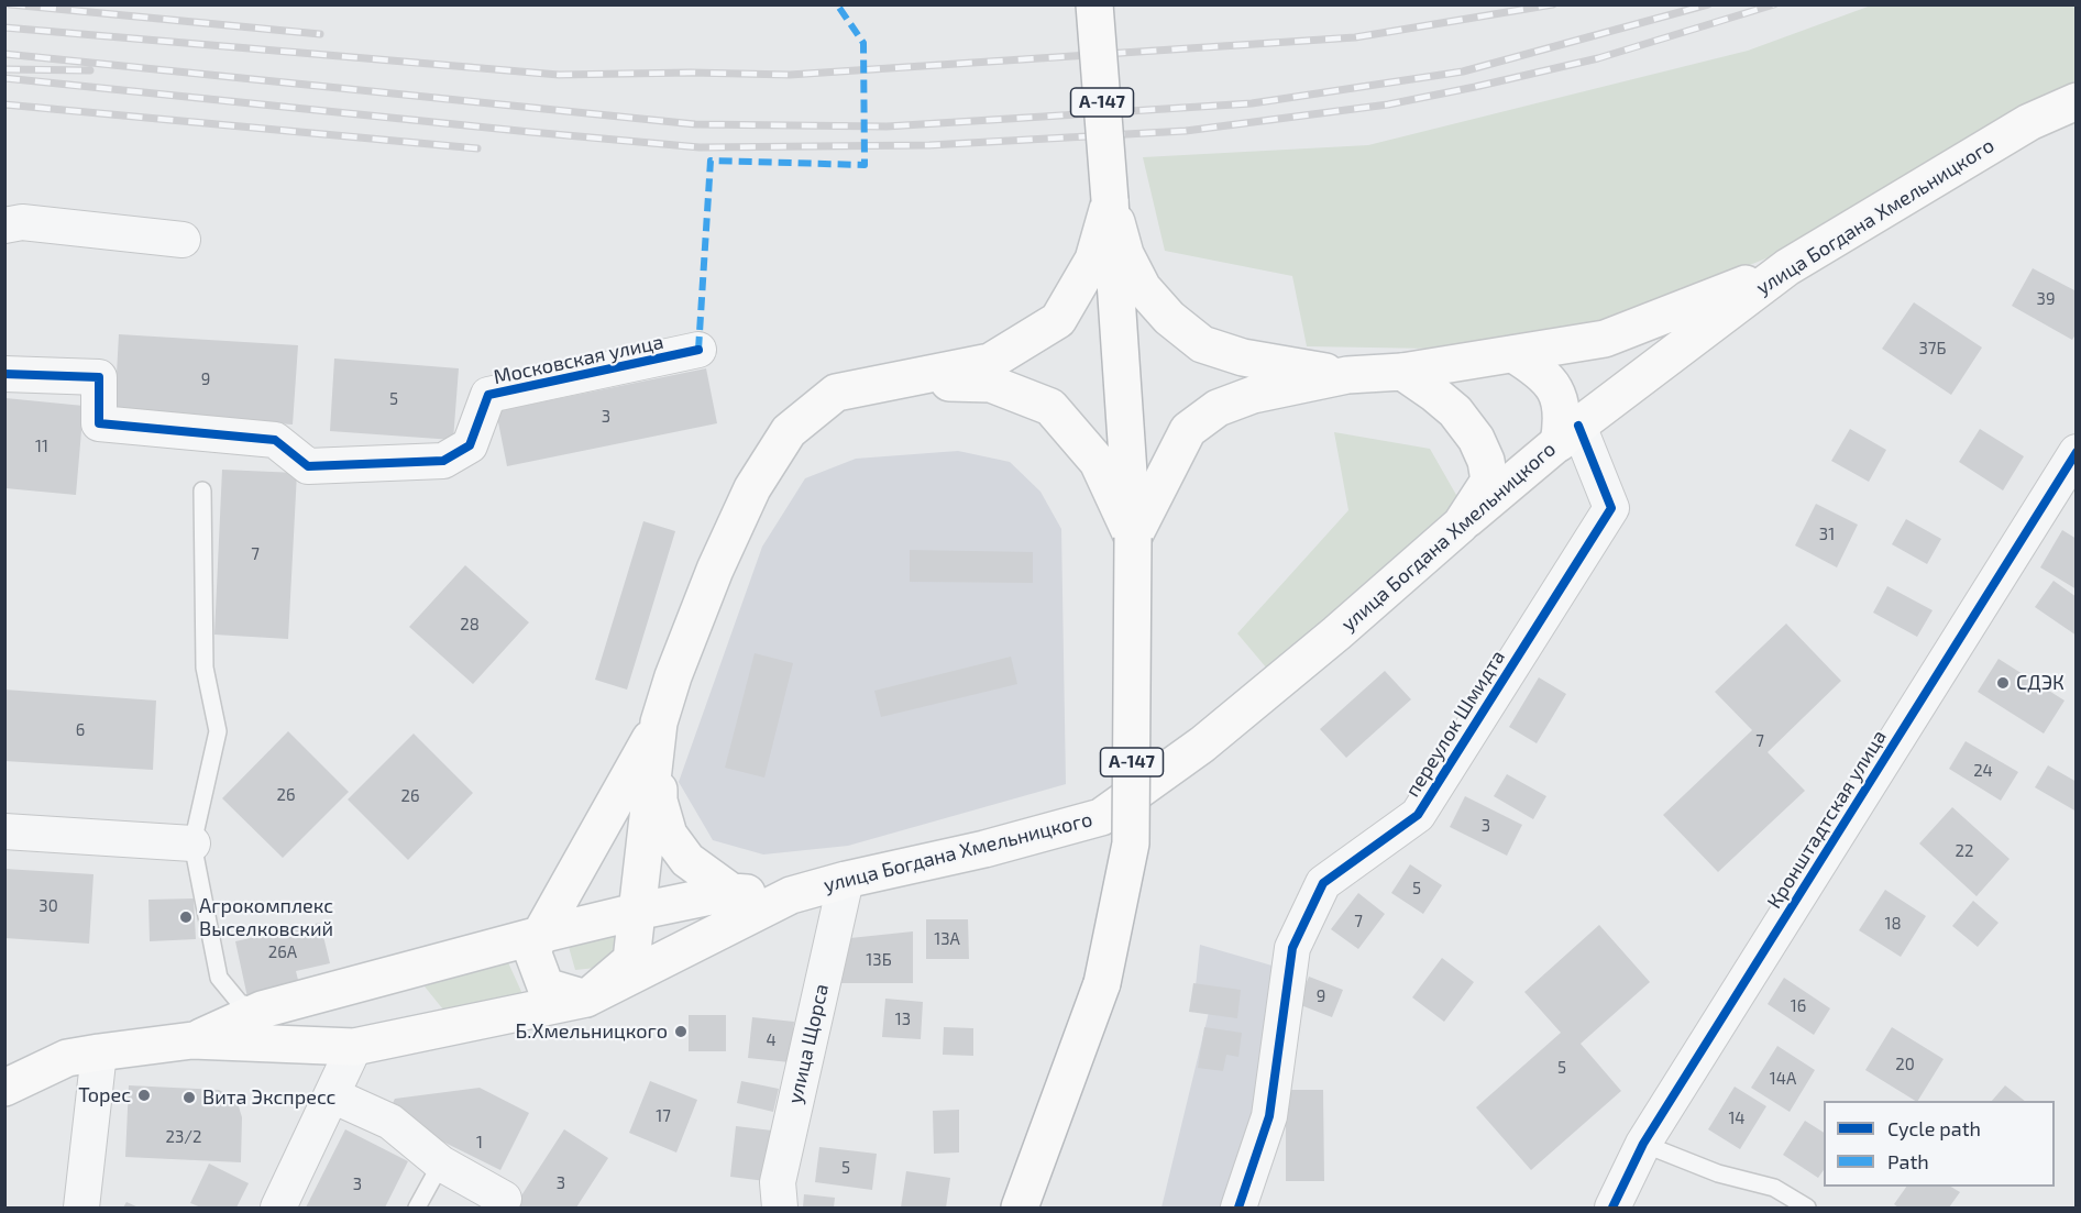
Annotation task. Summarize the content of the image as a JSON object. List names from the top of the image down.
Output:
{
  "streets": {
    "main road": ["А-147", "улица Богдана Хмельницкого"],
    "street": [
      "Московская улица",
      "переулок Шмидта",
      "Кронштадтская улица",
      "улица Щорса"
    ]
  },
  "crossings": [
    ["улица Богдана Хмельницкого", "переулок Шмидта"],
    ["улица Богдана Хмельницкого", "улица Щорса"]
  ],
  "places": [
    "СДЭК",
    "Агрокомплекс Выселковский",
    "Б.Хмельницкого",
    "Торес",
    "Вита Экспресс"
  ],
  "house_numbers": [
    "39",
    "37Б",
    "9",
    "5",
    "3",
    "11",
    "31",
    "7",
    "28",
    "6",
    "7",
    "24",
    "26",
    "26",
    "3",
    "22",
    "5",
    "30",
    "7",
    "18",
    "13А",
    "26А",
    "13Б",
    "9",
    "16",
    "13",
    "4",
    "20",
    "5",
    "14А",
    "17",
    "14",
    "23/2",
    "1",
    "5",
    "3",
    "3"
  ],
  "legend": ["Cycle path", "Path"]
}
